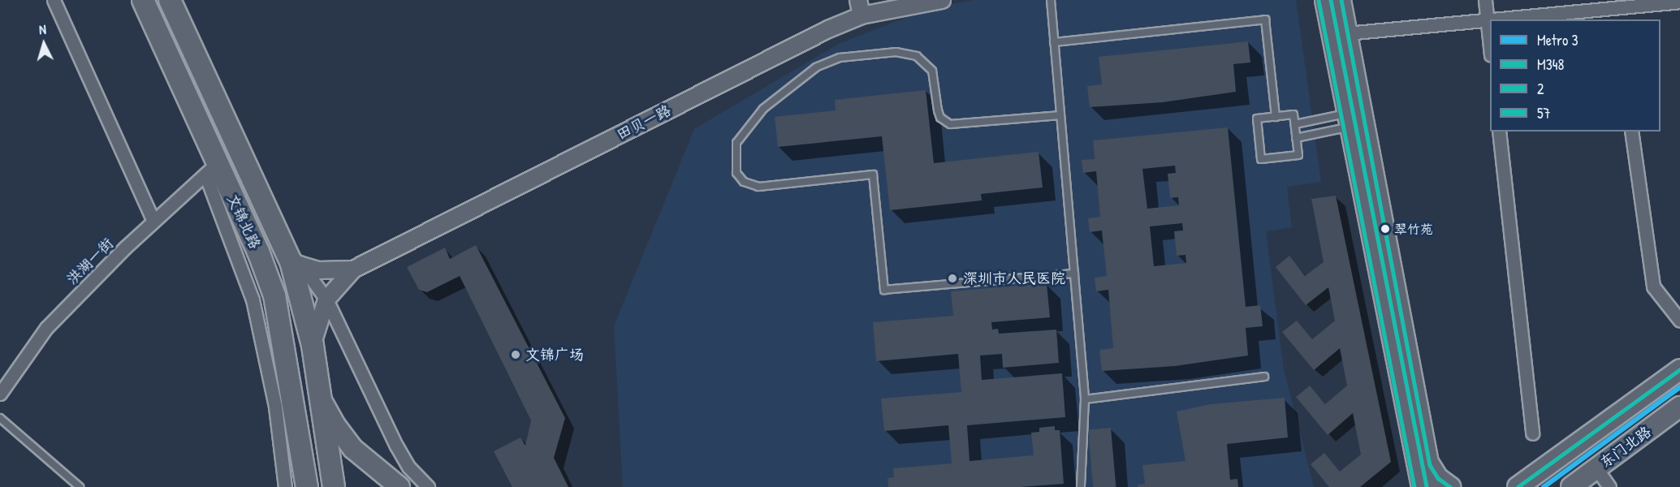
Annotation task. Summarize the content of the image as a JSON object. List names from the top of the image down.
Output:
{
  "streets": {
    "highway": ["文锦北路"],
    "main road": ["东门北路"],
    "street": ["田贝一路", "洪湖一街"]
  },
  "crossings": [
    ["田贝一路", "文锦北路"],
    ["文锦北路", "洪湖一街"]
  ],
  "places": ["翠竹苑", "深圳市人民医院", "文锦广场"],
  "lines": [
    "transit line M348",
    "transit line 57",
    "transit line 2",
    "metro line 3"
  ],
  "legend": [
    "Metro 3",
    "M348",
    "2",
    "57"
  ],
  "north": "top"
}
